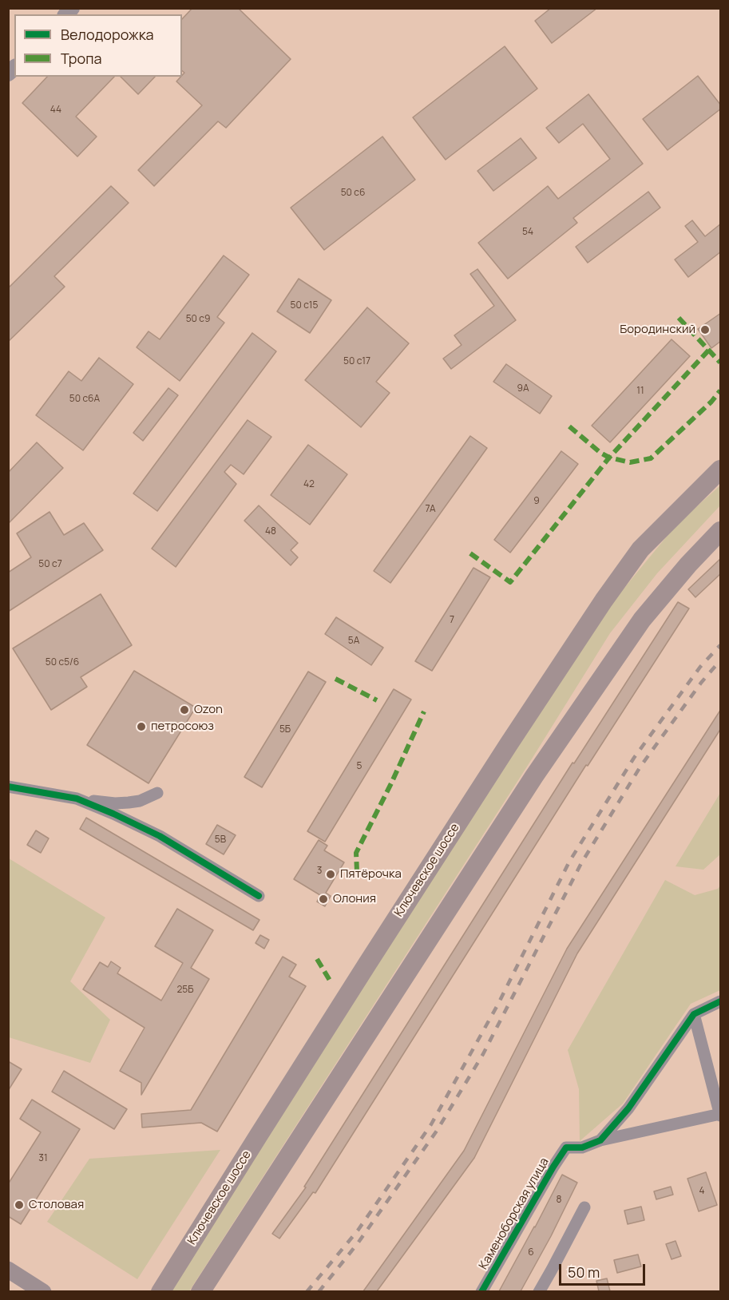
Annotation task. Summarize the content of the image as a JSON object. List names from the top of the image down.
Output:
{
  "streets": {
    "main road": ["Ключевское шоссе"],
    "street": ["Каменоборская улица"]
  },
  "places": [
    "Бородинский",
    "Ozon",
    "петросоюз",
    "Пятёрочка",
    "Олония",
    "Столовая"
  ],
  "house_numbers": [
    "44",
    "50 с6",
    "54",
    "50 с15",
    "50 с9",
    "50 с17",
    "9А",
    "11",
    "50 с6А",
    "42",
    "9",
    "7А",
    "48",
    "50 с7",
    "7",
    "5А",
    "50 с5/6",
    "5Б",
    "5",
    "5В",
    "3",
    "25Б",
    "31",
    "4",
    "8",
    "6"
  ],
  "legend": ["Велодорожка", "Тропа"],
  "scale_bar": "50 m"
}
